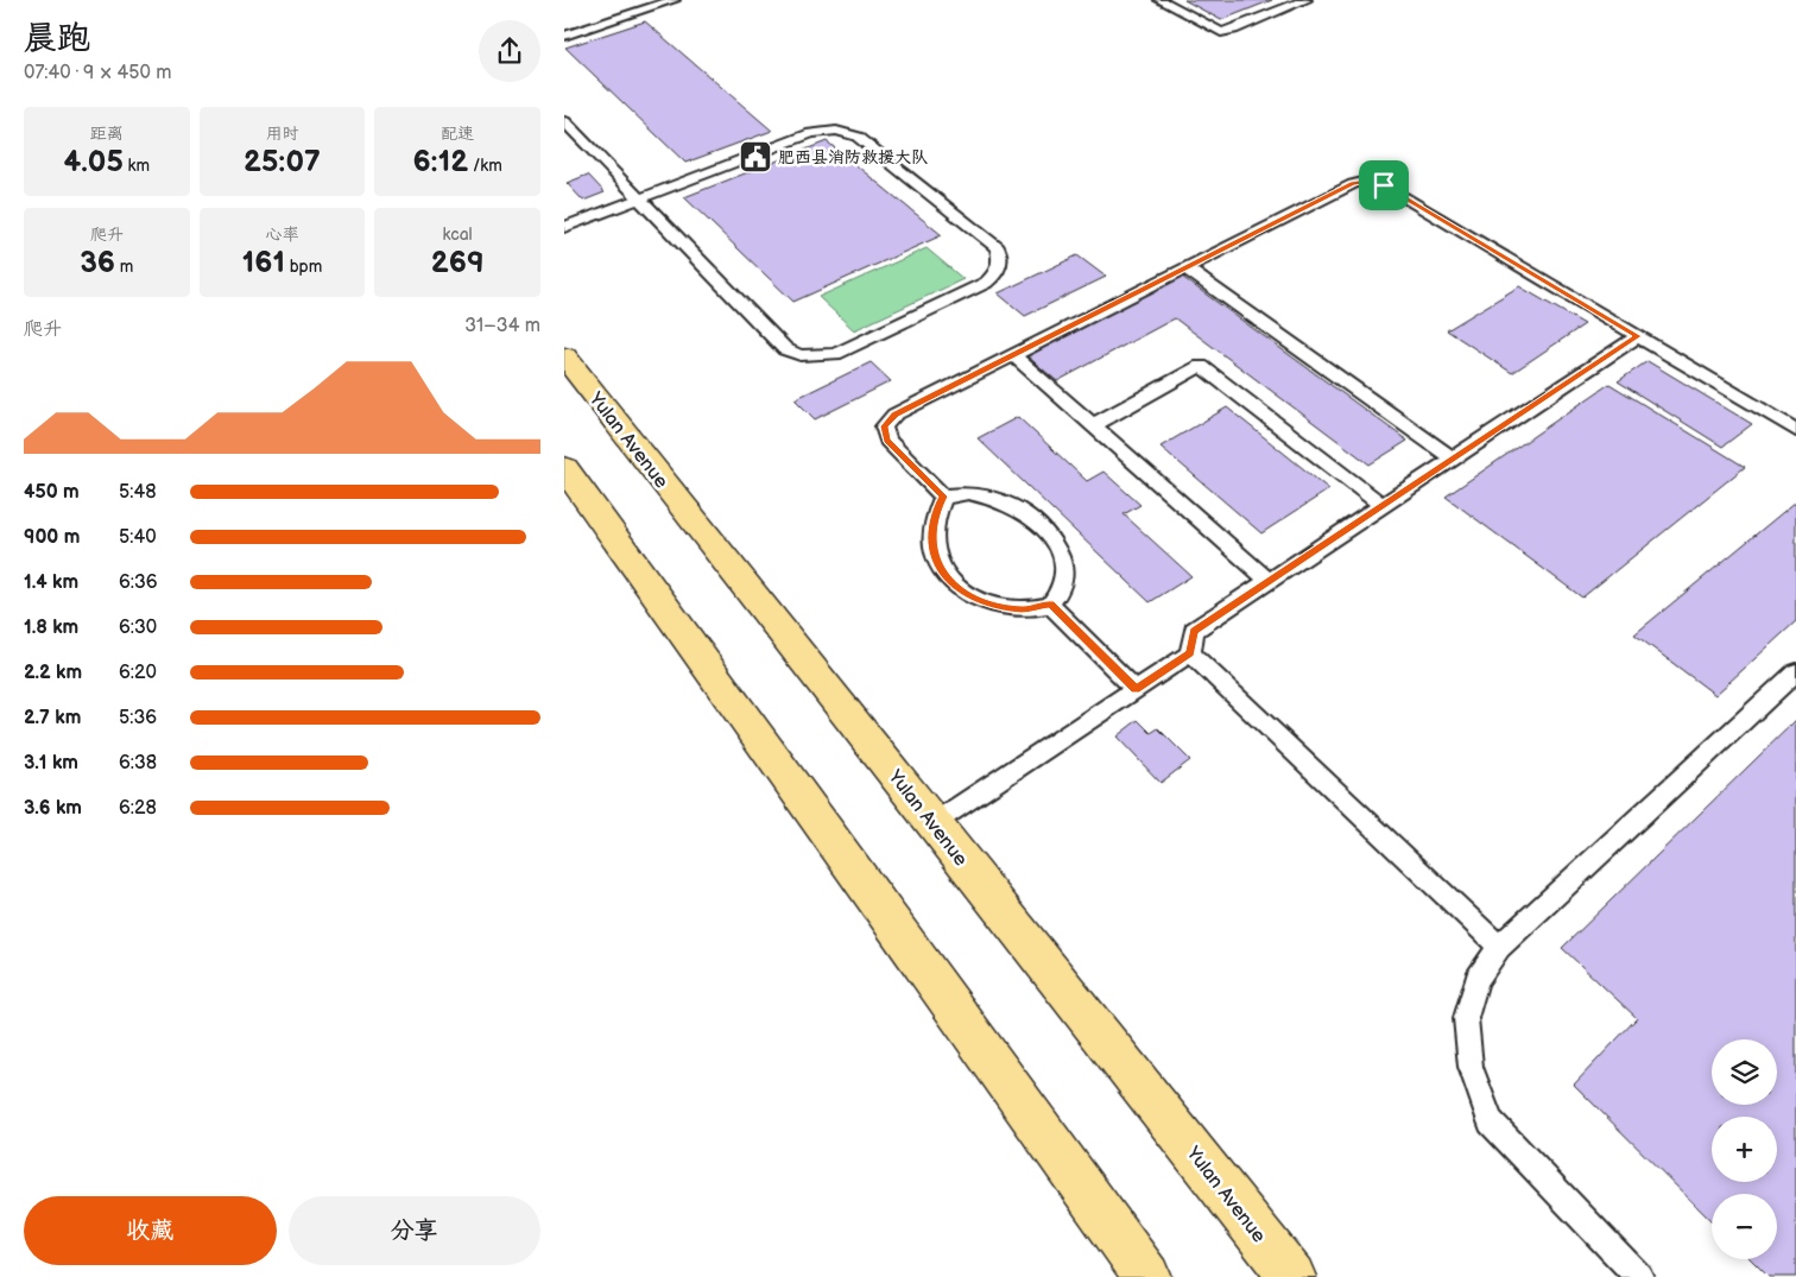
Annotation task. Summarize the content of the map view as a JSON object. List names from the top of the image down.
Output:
{
  "streets": {
    "main road": ["Yulan Avenue"]
  },
  "places": {
    "public building": ["肥西县消防救援大队"]
  },
  "page": {
    "heading": ["晨跑", "07:40 · 9 × 450 m"],
    "stats": [
      ["距离", "4.05 km"],
      ["用时", "25:07"],
      ["配速", "6:12 /km"],
      ["爬升", "36 m"],
      ["心率", "161 bpm"],
      ["kcal", "269"]
    ],
    "chart": ["爬升", "31–34 m"],
    "list": [
      {
        "name": "450 m",
        "note": "5:48"
      },
      {
        "name": "900 m",
        "note": "5:40"
      },
      {
        "name": "1.4 km",
        "note": "6:36"
      },
      {
        "name": "1.8 km",
        "note": "6:30"
      },
      {
        "name": "2.2 km",
        "note": "6:20"
      },
      {
        "name": "2.7 km",
        "note": "5:36"
      },
      {
        "name": "3.1 km",
        "note": "6:38"
      },
      {
        "name": "3.6 km",
        "note": "6:28"
      }
    ],
    "map_buttons": ["+", "−"],
    "buttons": ["收藏", "分享"]
  }
}
